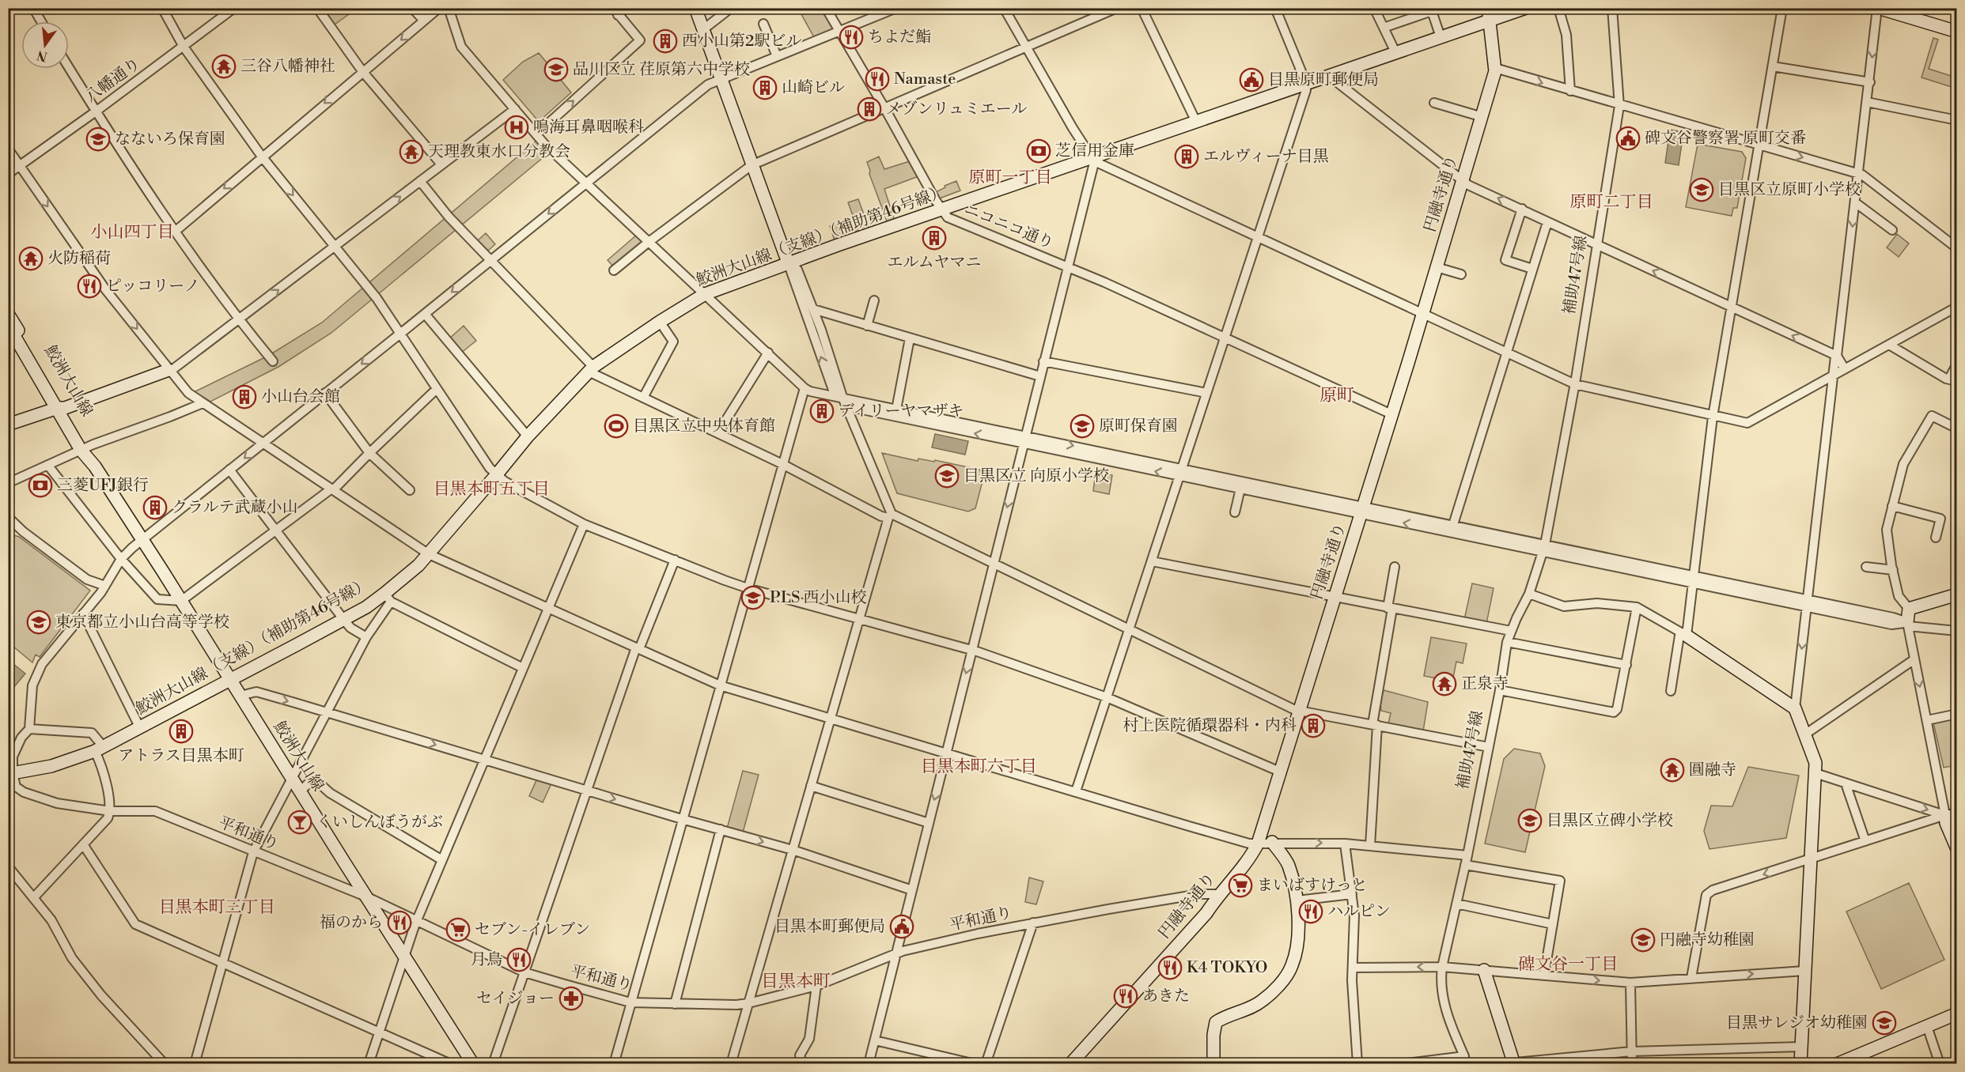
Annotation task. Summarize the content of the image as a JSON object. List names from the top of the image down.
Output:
{
  "streets": {
    "street": [
      "八幡通り",
      "円融寺通り",
      "ニコニコ通り",
      "鮫洲大山線（支線）（補助第46号線）",
      "補助47号線",
      "鮫洲大山線",
      "平和通り"
    ]
  },
  "crossings": [
    ["円融寺通り", "ニコニコ通り"],
    ["円融寺通り", "鮫洲大山線（支線）（補助第46号線）"],
    ["円融寺通り", "平和通り"],
    ["ニコニコ通り", "鮫洲大山線（支線）（補助第46号線）"],
    ["鮫洲大山線（支線）（補助第46号線）", "鮫洲大山線"],
    ["鮫洲大山線（支線）（補助第46号線）", "平和通り"],
    ["鮫洲大山線", "平和通り"]
  ],
  "districts": [
    "原町一丁目",
    "原町二丁目",
    "小山四丁目",
    "原町",
    "目黒本町五丁目",
    "目黒本町六丁目",
    "目黒本町三丁目",
    "碑文谷一丁目",
    "目黒本町"
  ],
  "places": {
    "restaurant": [
      "ちよだ鮨",
      "Namaste",
      "ピッコリーノ",
      "ハルピン",
      "福のから",
      "月鳥",
      "K4 TOKYO",
      "あきた"
    ],
    "building": [
      "西小山第2駅ビル",
      "山崎ビル",
      "メゾンリュミエール",
      "エルヴィーナ目黒",
      "エルムヤマニ",
      "小山台会館",
      "デイリーヤマザキ",
      "クラルテ武蔵小山",
      "村上医院循環器科・内科",
      "アトラス目黒本町"
    ],
    "temple": [
      "三谷八幡神社",
      "天理教東水口分教会",
      "火防稲荷",
      "正泉寺",
      "圓融寺"
    ],
    "school or university": [
      "品川区立 荏原第六中学校",
      "なないろ保育園",
      "目黒区立原町小学校",
      "原町保育園",
      "目黒区立 向原小学校",
      "PLS 西小山校",
      "東京都立小山台高等学校",
      "目黒区立碑小学校",
      "円融寺幼稚園",
      "目黒サレジオ幼稚園"
    ],
    "public building": ["目黒原町郵便局", "碑文谷警察署 原町交番", "目黒本町郵便局"],
    "hospital": ["鳴海耳鼻咽喉科"],
    "bank": ["芝信用金庫", "三菱UFJ銀行"],
    "sports": ["目黒区立中央体育館"],
    "bar": ["くいしんぼうがぶ"],
    "supermarket": ["まいばすけっと", "セブン-イレブン"],
    "pharmacy": ["セイジョー"]
  },
  "north": "bottom"
}
